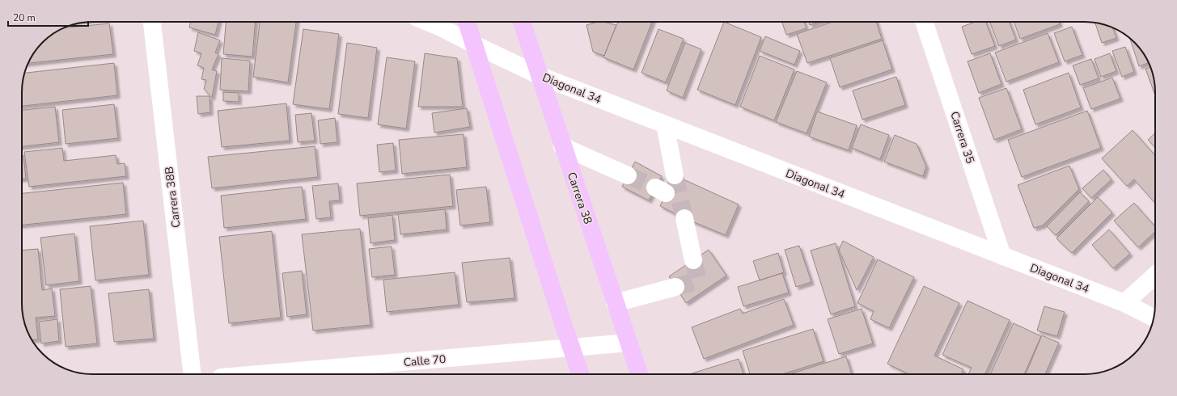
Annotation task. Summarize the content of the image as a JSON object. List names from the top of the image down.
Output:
{
  "streets": {
    "main road": ["Carrera 38"],
    "street": [
      "Diagonal 34",
      "Carrera 35",
      "Carrera 38B",
      "Calle 70"
    ]
  },
  "crossings": [
    ["Diagonal 34", "Carrera 35"],
    ["Diagonal 34", "Carrera 38"],
    ["Carrera 38", "Calle 70"]
  ],
  "scale_bar": "20 m"
}
